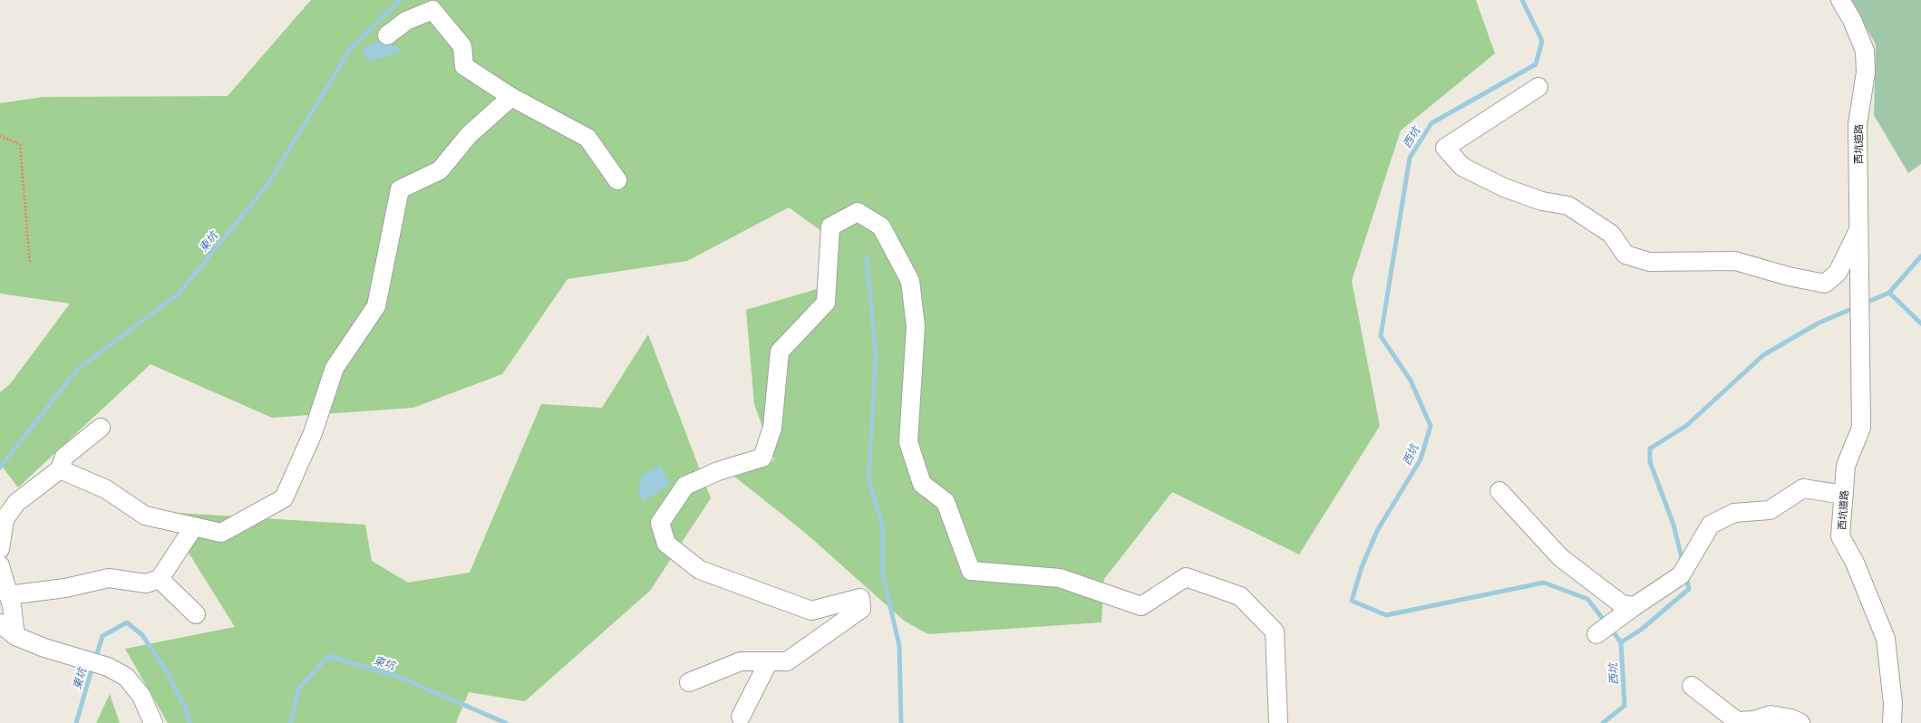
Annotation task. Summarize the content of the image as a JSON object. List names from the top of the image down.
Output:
{
  "streets": {
    "street": ["西坑道路"]
  },
  "water": ["西坑", "東坑"]
}
